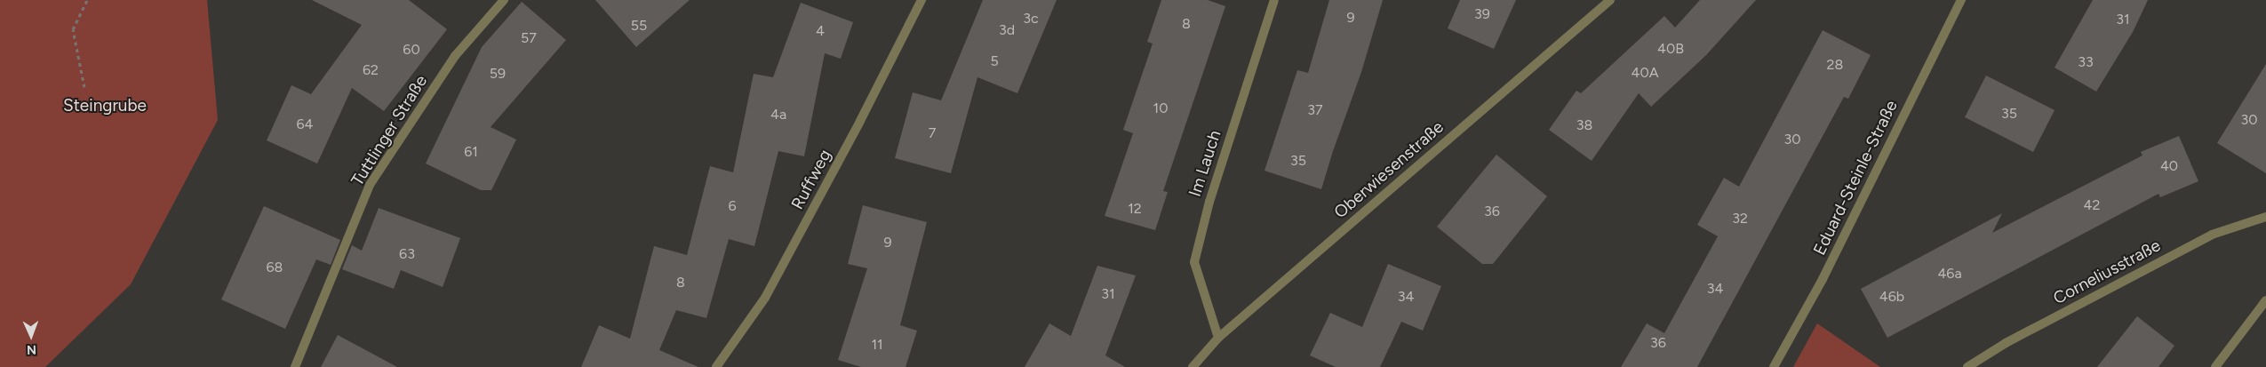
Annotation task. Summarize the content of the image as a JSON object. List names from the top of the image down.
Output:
{
  "streets": {
    "street": [
      "Tuttlinger Straße",
      "Im Lauch",
      "Oberwiesenstraße",
      "Eduard-Steinle-Straße",
      "Ruffweg",
      "Corneliusstraße"
    ]
  },
  "crossings": [
    ["Im Lauch", "Oberwiesenstraße"]
  ],
  "parks": ["Steingrube"],
  "house_numbers": [
    "39",
    "9",
    "3c",
    "31",
    "8",
    "55",
    "3d",
    "4",
    "57",
    "40B",
    "60",
    "5",
    "33",
    "28",
    "62",
    "40A",
    "59",
    "10",
    "37",
    "35",
    "4a",
    "30",
    "64",
    "38",
    "7",
    "30",
    "61",
    "35",
    "40",
    "42",
    "6",
    "12",
    "36",
    "32",
    "9",
    "63",
    "68",
    "46a",
    "8",
    "34",
    "31",
    "34",
    "46b",
    "36",
    "11"
  ],
  "north": "bottom"
}
